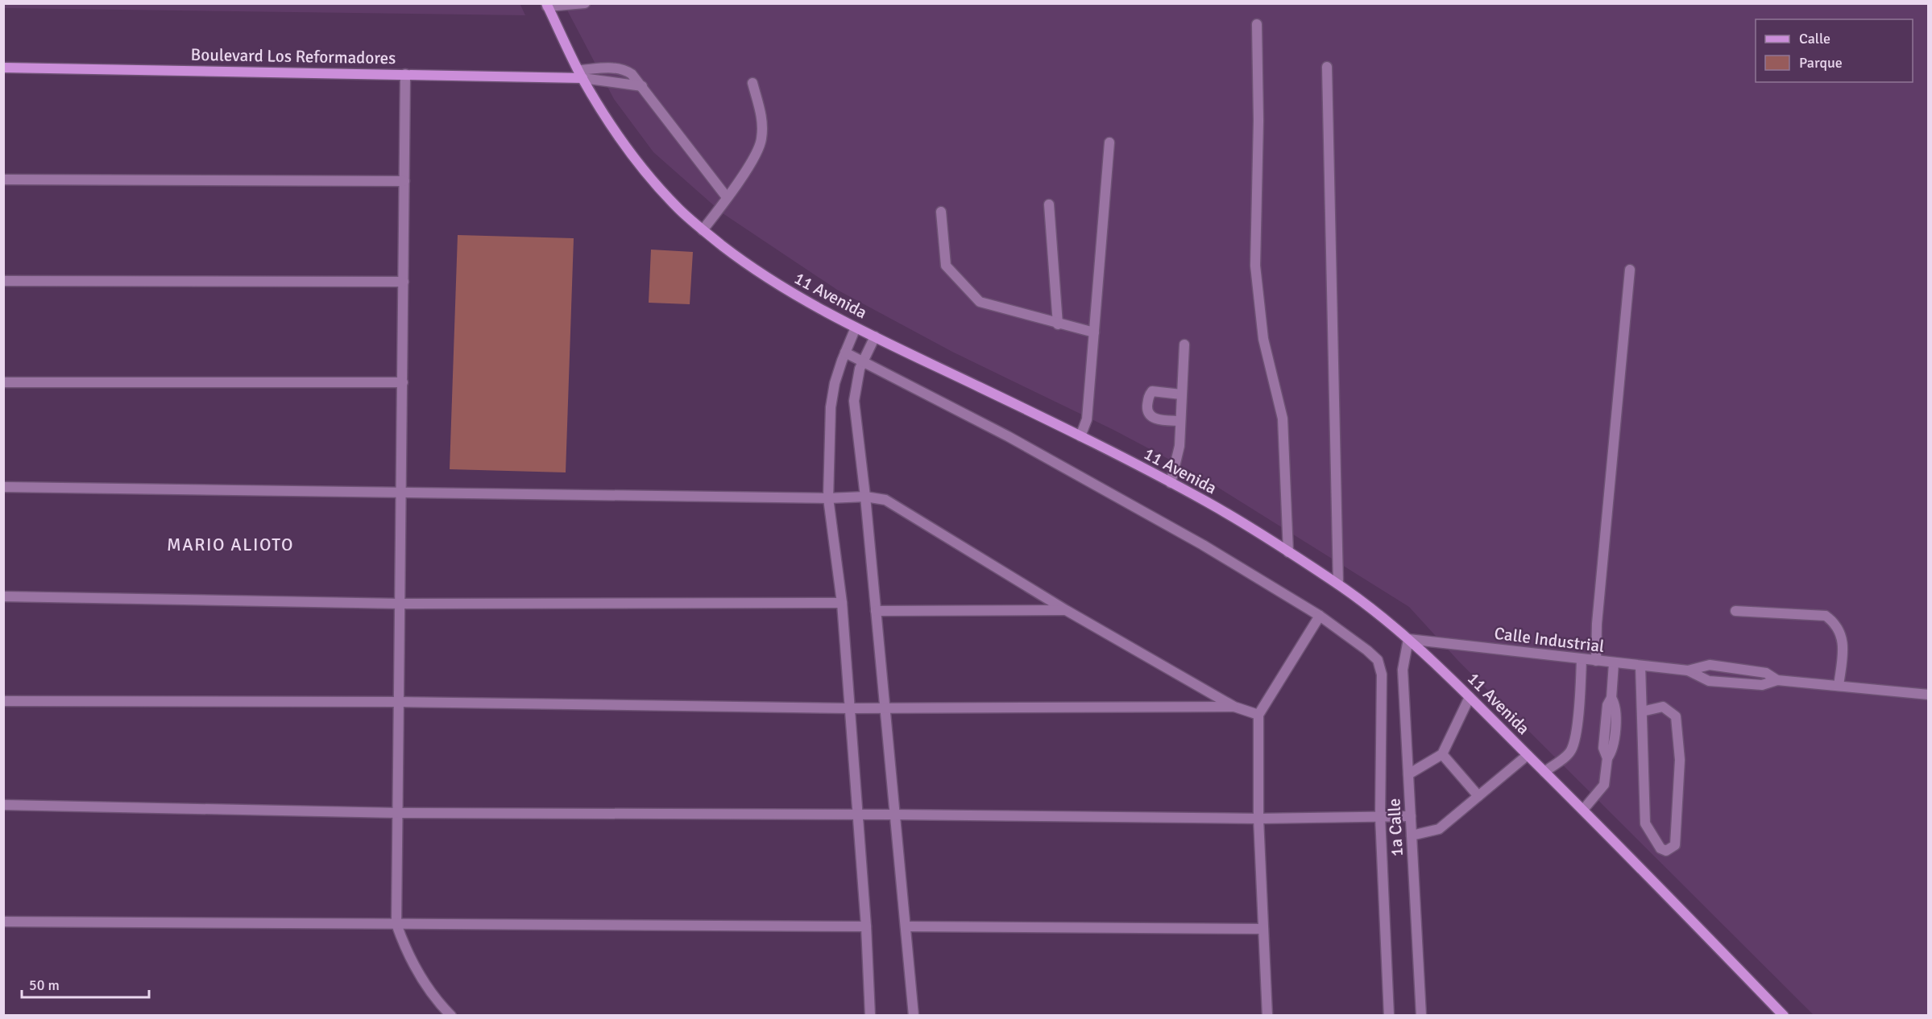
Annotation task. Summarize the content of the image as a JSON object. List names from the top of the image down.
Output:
{
  "streets": {
    "main road": ["Boulevard Los Reformadores", "11 Avenida"],
    "street": ["Calle Industrial", "1a Calle"]
  },
  "crossings": [
    ["Boulevard Los Reformadores", "11 Avenida"],
    ["11 Avenida", "Calle Industrial"],
    ["11 Avenida", "1a Calle"],
    ["Calle Industrial", "1a Calle"]
  ],
  "districts": ["MARIO ALIOTO"],
  "legend": ["Calle", "Parque"],
  "scale_bar": "50 m"
}
